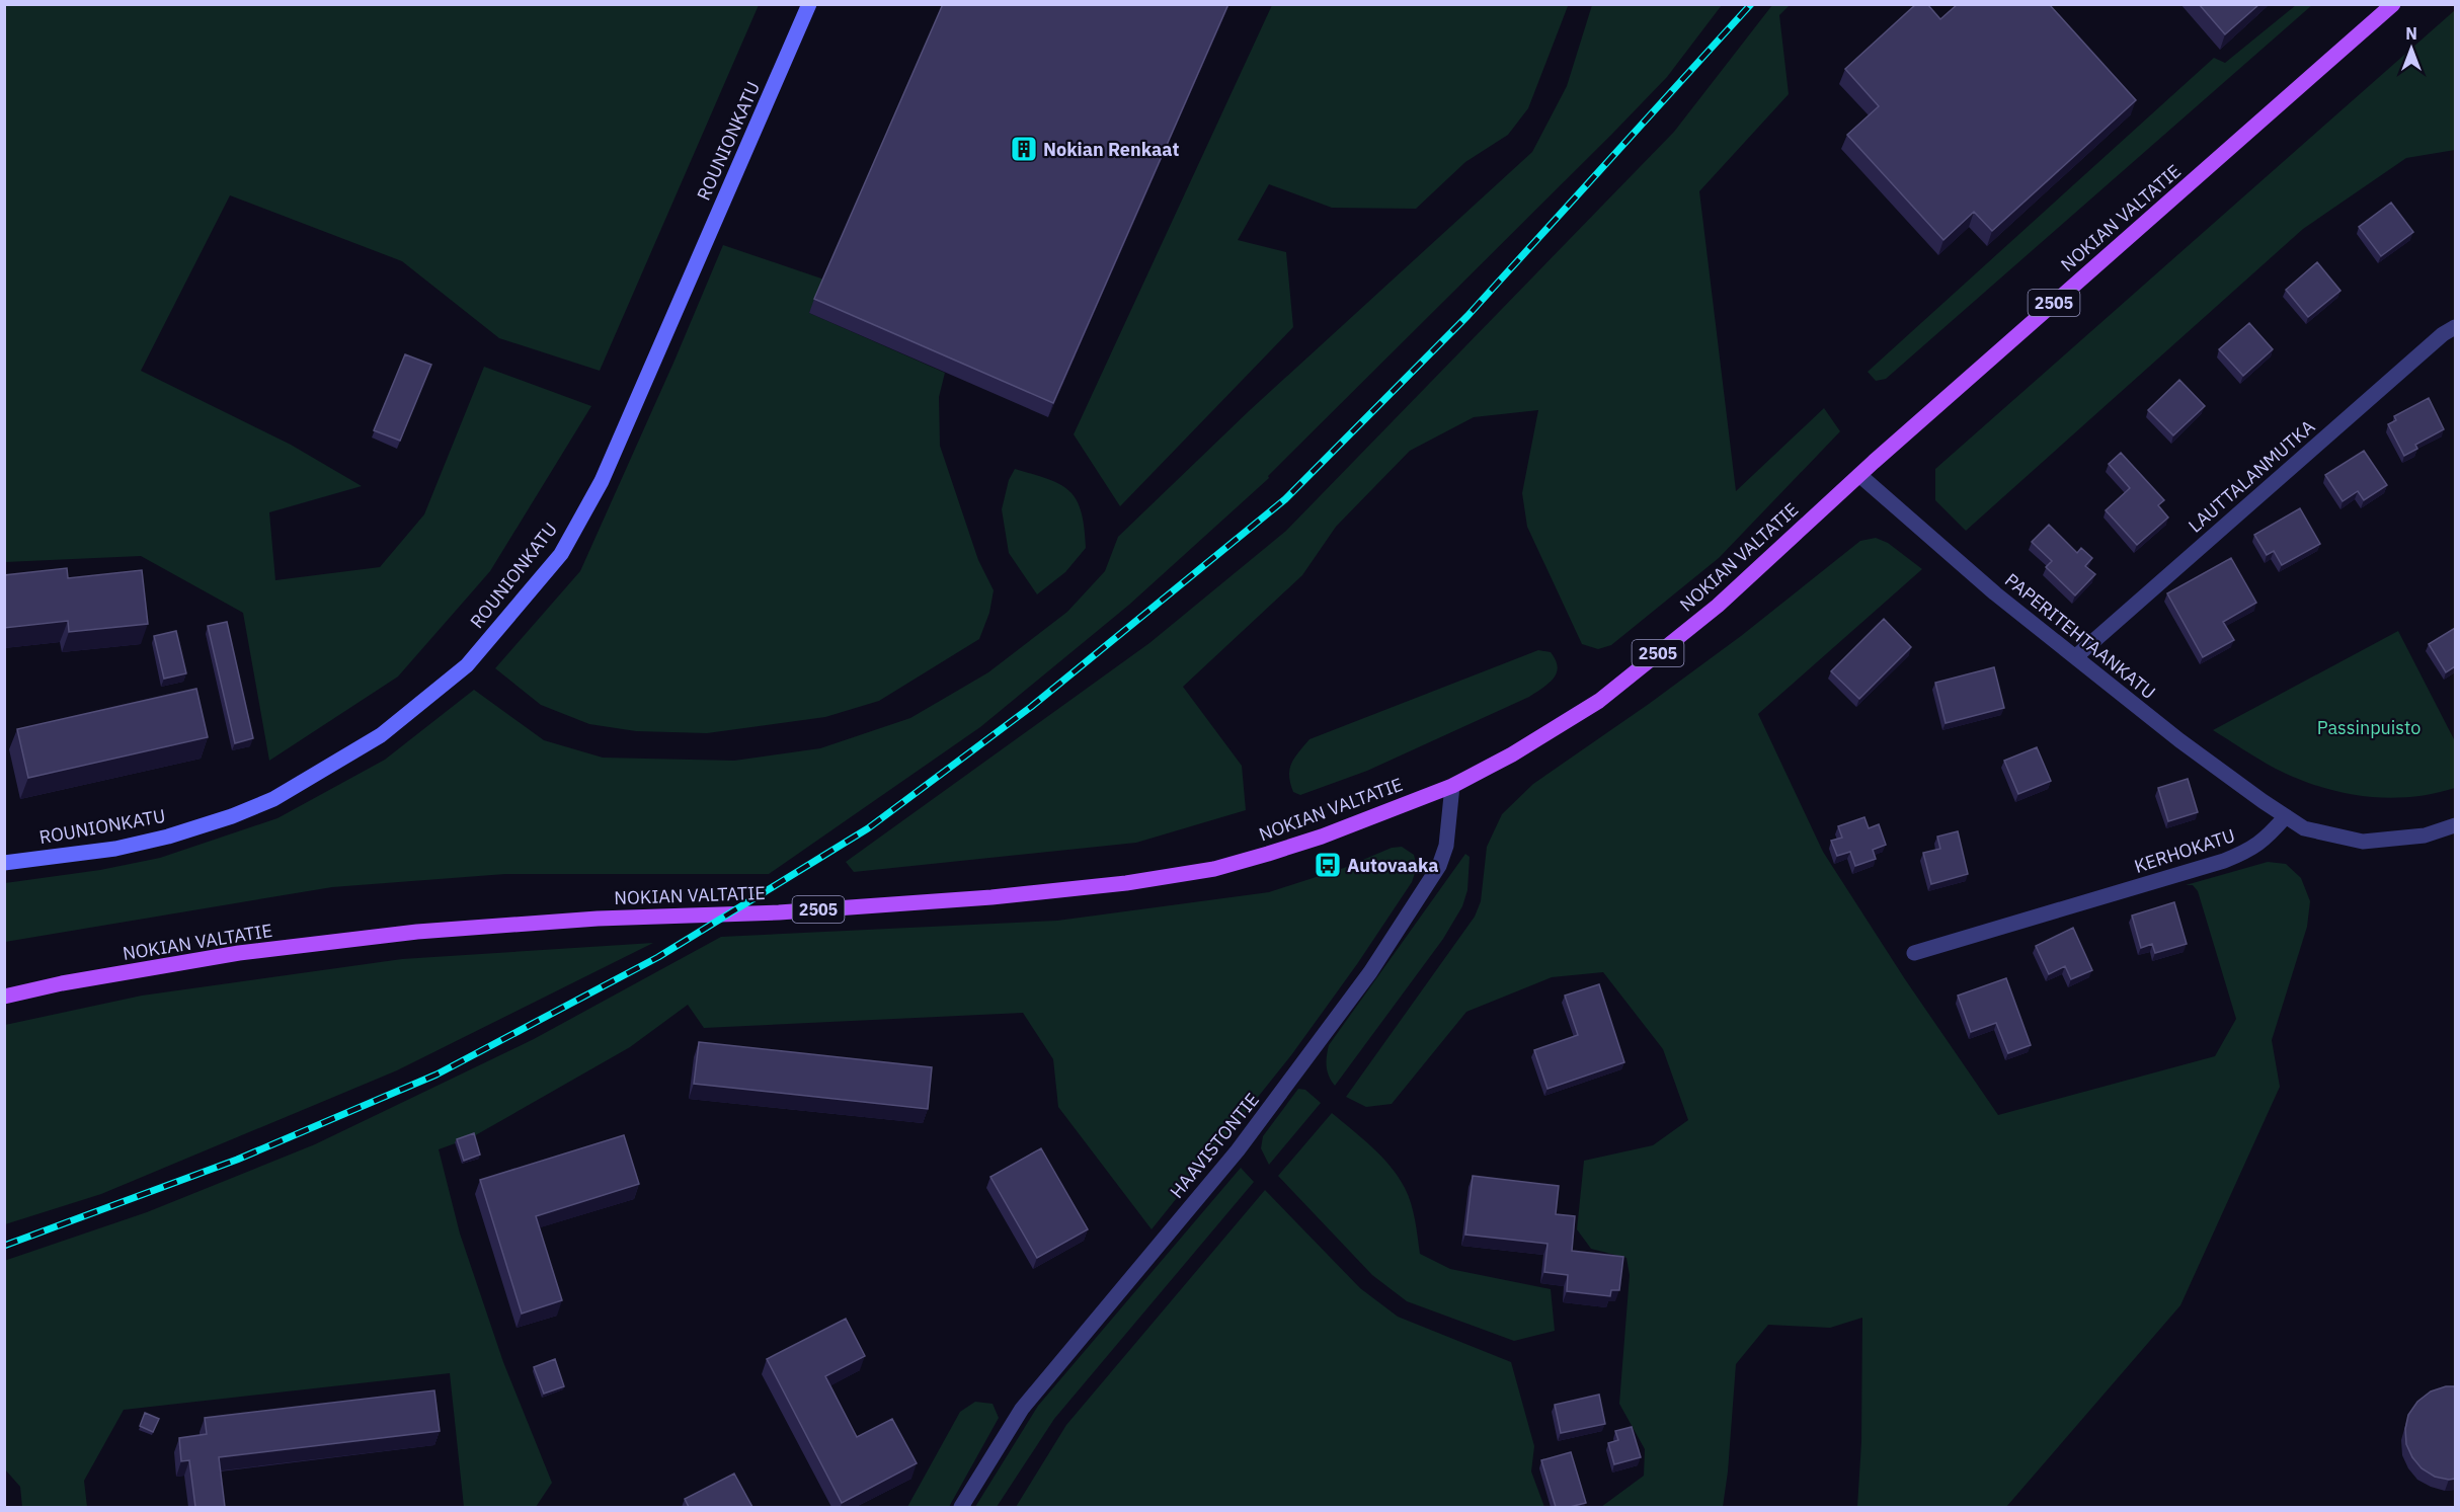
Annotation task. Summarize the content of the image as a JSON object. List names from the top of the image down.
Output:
{
  "streets": {
    "main road": ["ROUNIONKATU", "NOKIAN VALTATIE", "2505"],
    "street": [
      "LAUTTALANMUTKA",
      "PAPERITEHTAANKATU",
      "KERHOKATU",
      "HAAVISTONTIE"
    ]
  },
  "crossings": [
    ["NOKIAN VALTATIE", "PAPERITEHTAANKATU"],
    ["NOKIAN VALTATIE", "HAAVISTONTIE"],
    ["LAUTTALANMUTKA", "PAPERITEHTAANKATU"],
    ["PAPERITEHTAANKATU", "KERHOKATU"]
  ],
  "parks": ["Passinpuisto"],
  "places": {
    "building": ["Nokian Renkaat"],
    "bus stop": ["Autovaaka"]
  },
  "north": "top"
}
